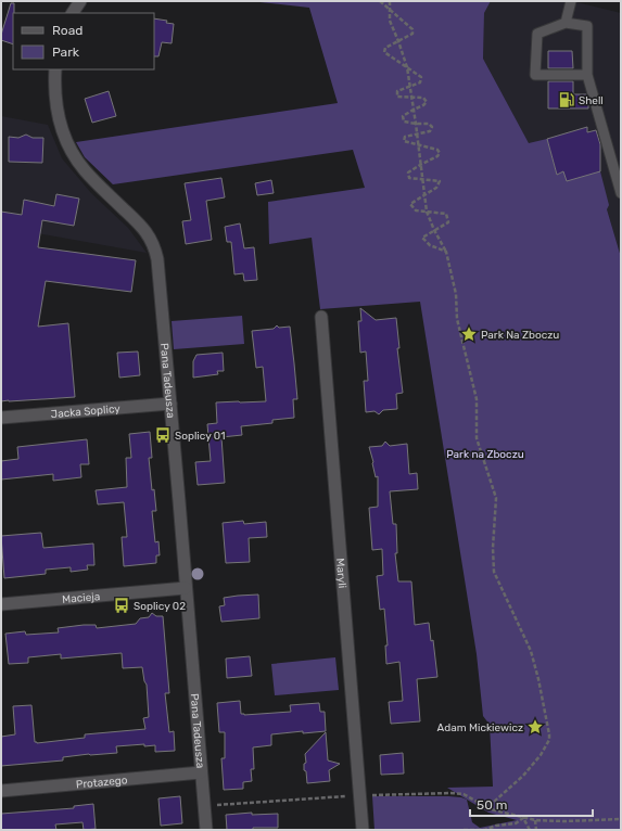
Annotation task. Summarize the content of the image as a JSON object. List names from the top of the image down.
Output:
{
  "streets": {
    "street": [
      "Pana Tadeusza",
      "Jacka Soplicy",
      "Maryli",
      "Macieja",
      "Protazego"
    ]
  },
  "crossings": [
    ["Pana Tadeusza", "Jacka Soplicy"],
    ["Pana Tadeusza", "Macieja"],
    ["Pana Tadeusza", "Protazego"]
  ],
  "parks": ["Park na Zboczu"],
  "places": {
    "fuel station": ["Shell"],
    "place": ["Park Na Zboczu", "Adam Mickiewicz"],
    "bus stop": ["Soplicy 01", "Soplicy 02"]
  },
  "legend": ["Road", "Park"],
  "scale_bar": "50 m"
}
